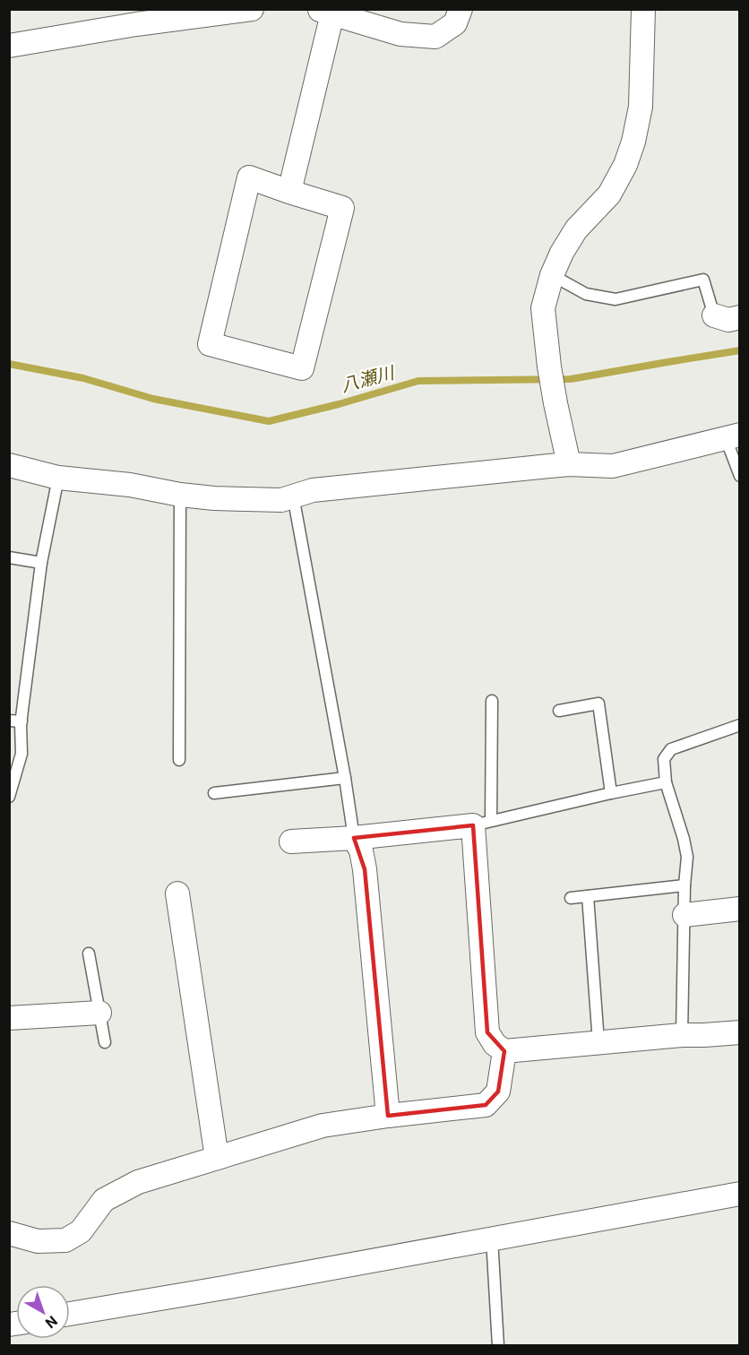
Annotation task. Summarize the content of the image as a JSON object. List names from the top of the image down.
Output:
{
  "water": ["八瀬川"],
  "north": "bottom right"
}
